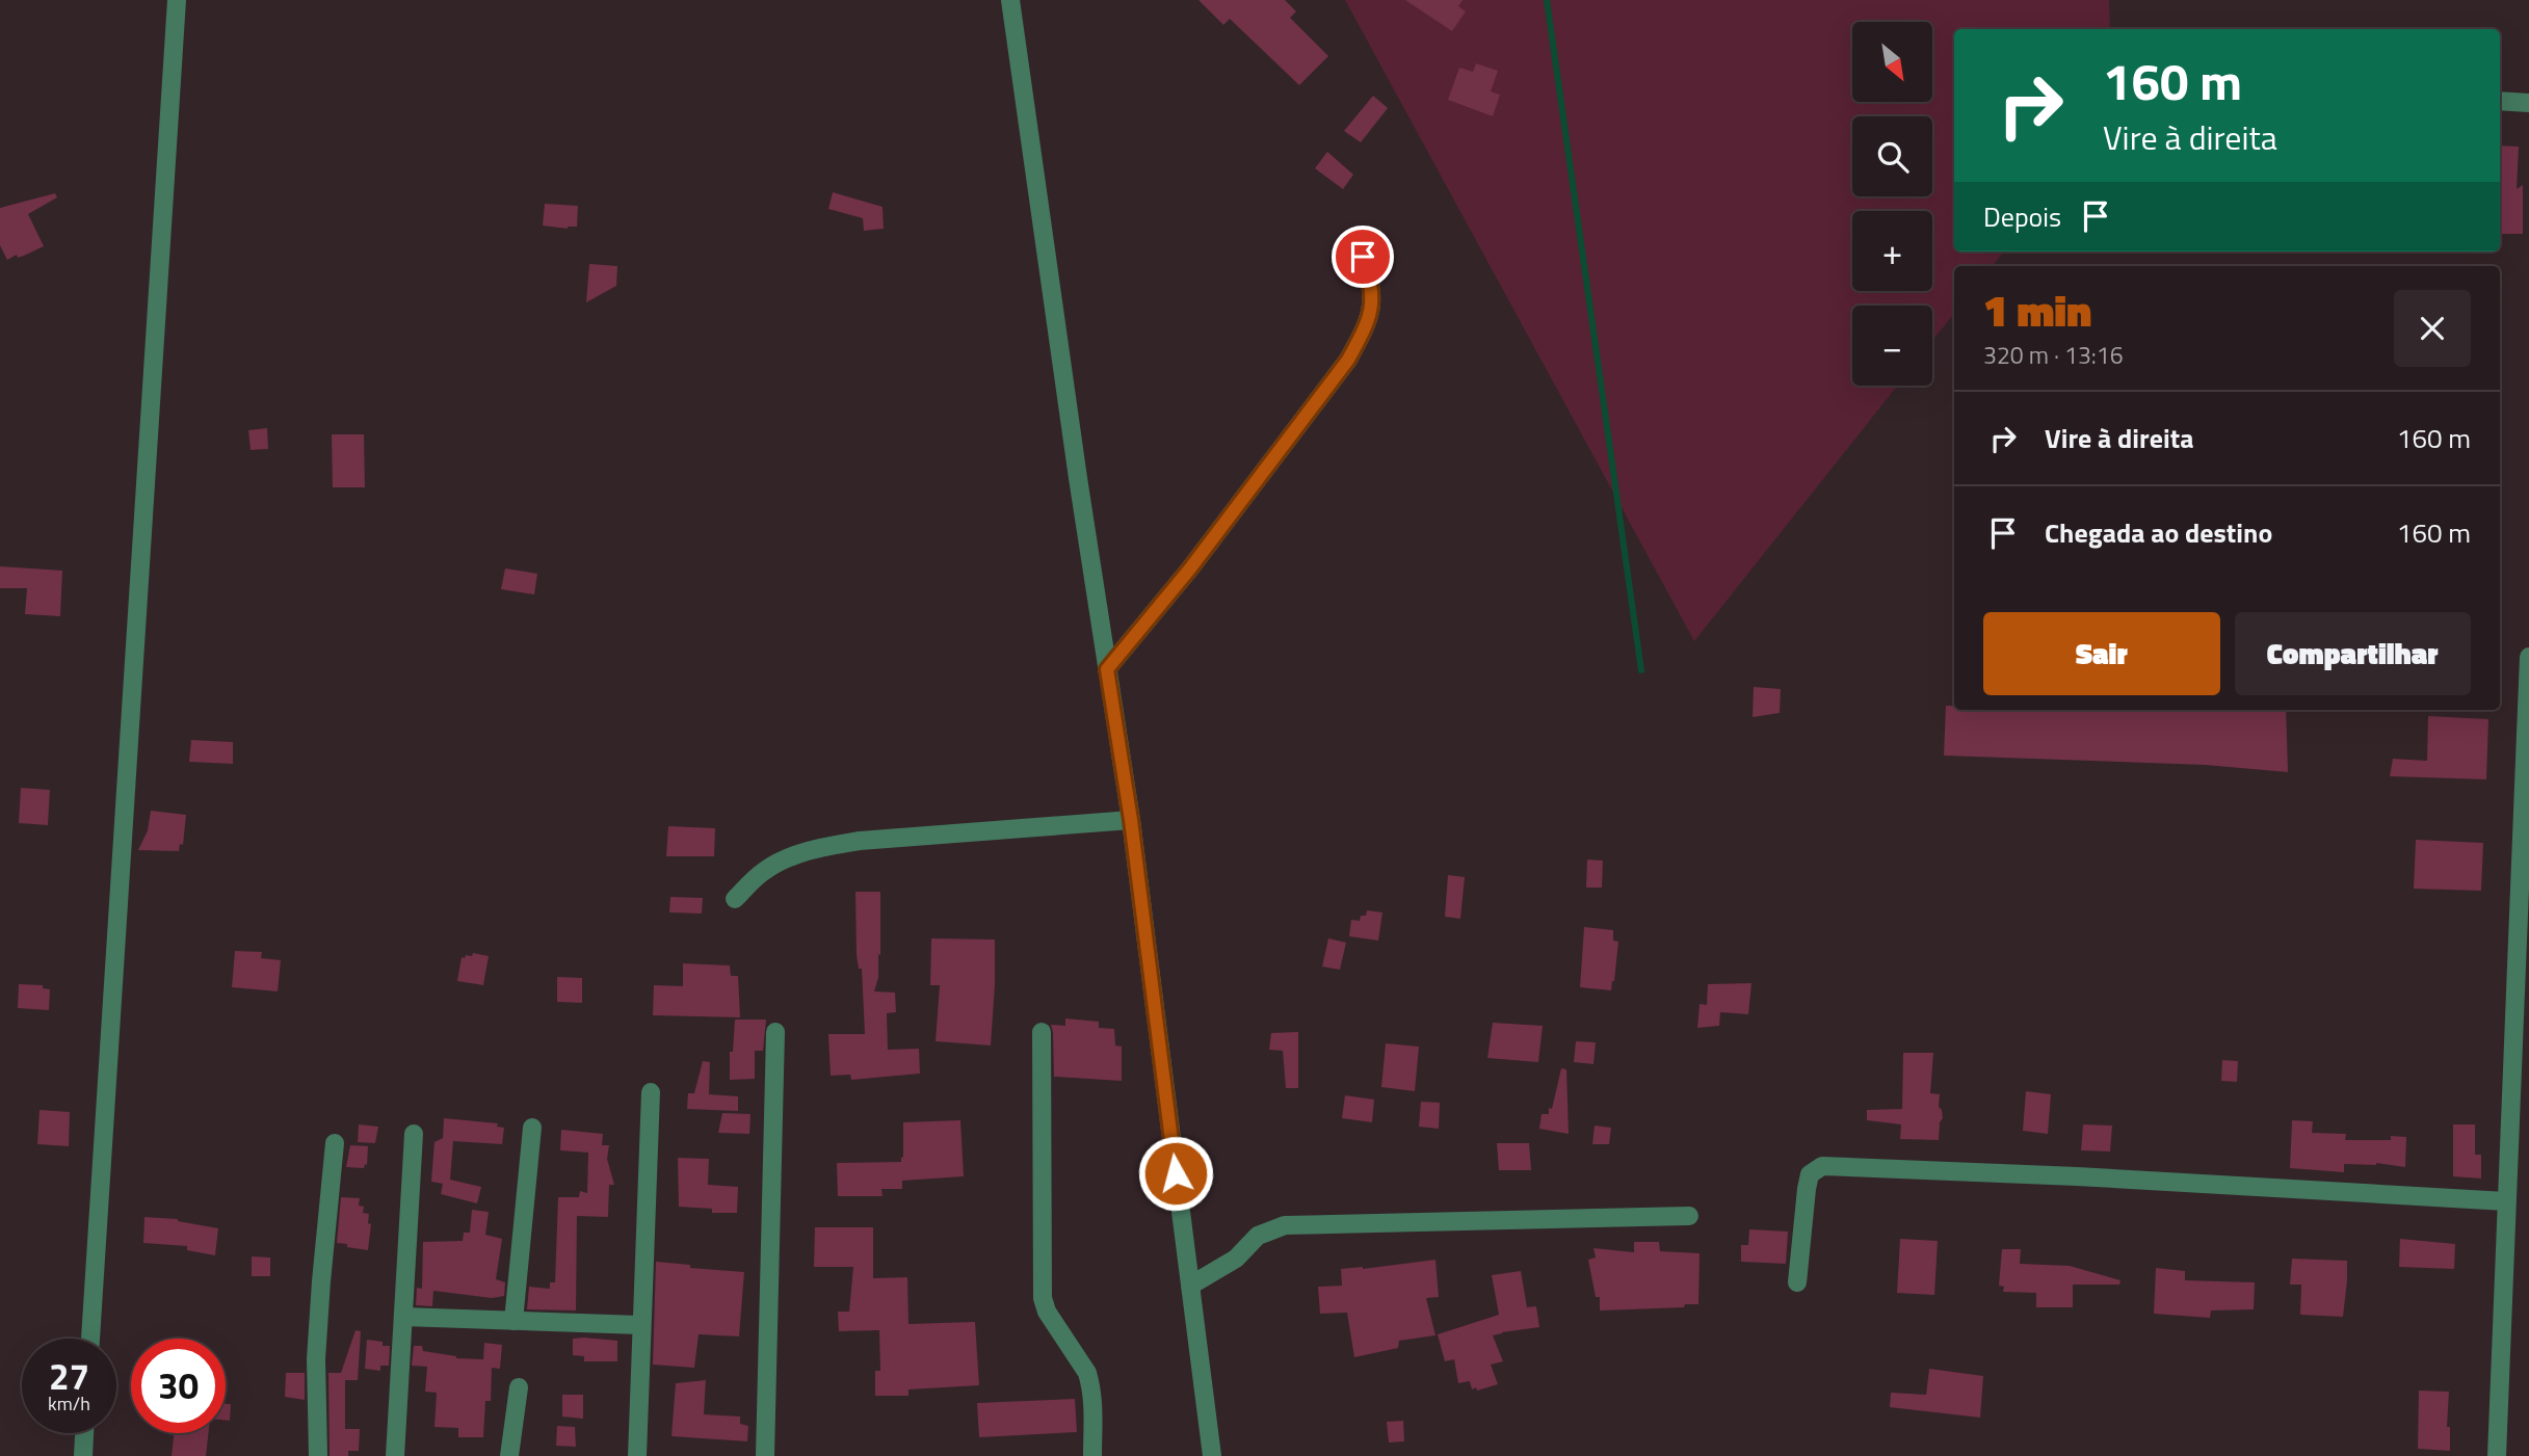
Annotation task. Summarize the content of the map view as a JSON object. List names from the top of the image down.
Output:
{
  "north": "bottom right",
  "page": {
    "map_buttons": ["+", "−"],
    "turn": ["160 m", "Vire à direita"],
    "then": "Depois",
    "heading": ["1 min", "320 m · 13:16"],
    "list": [
      {
        "name": "Vire à direita",
        "value": "160 m"
      },
      {
        "name": "Chegada ao destino",
        "value": "160 m"
      }
    ],
    "buttons": ["Sair", "Compartilhar"],
    "speed": "27 km/h",
    "limit": "30"
  }
}
